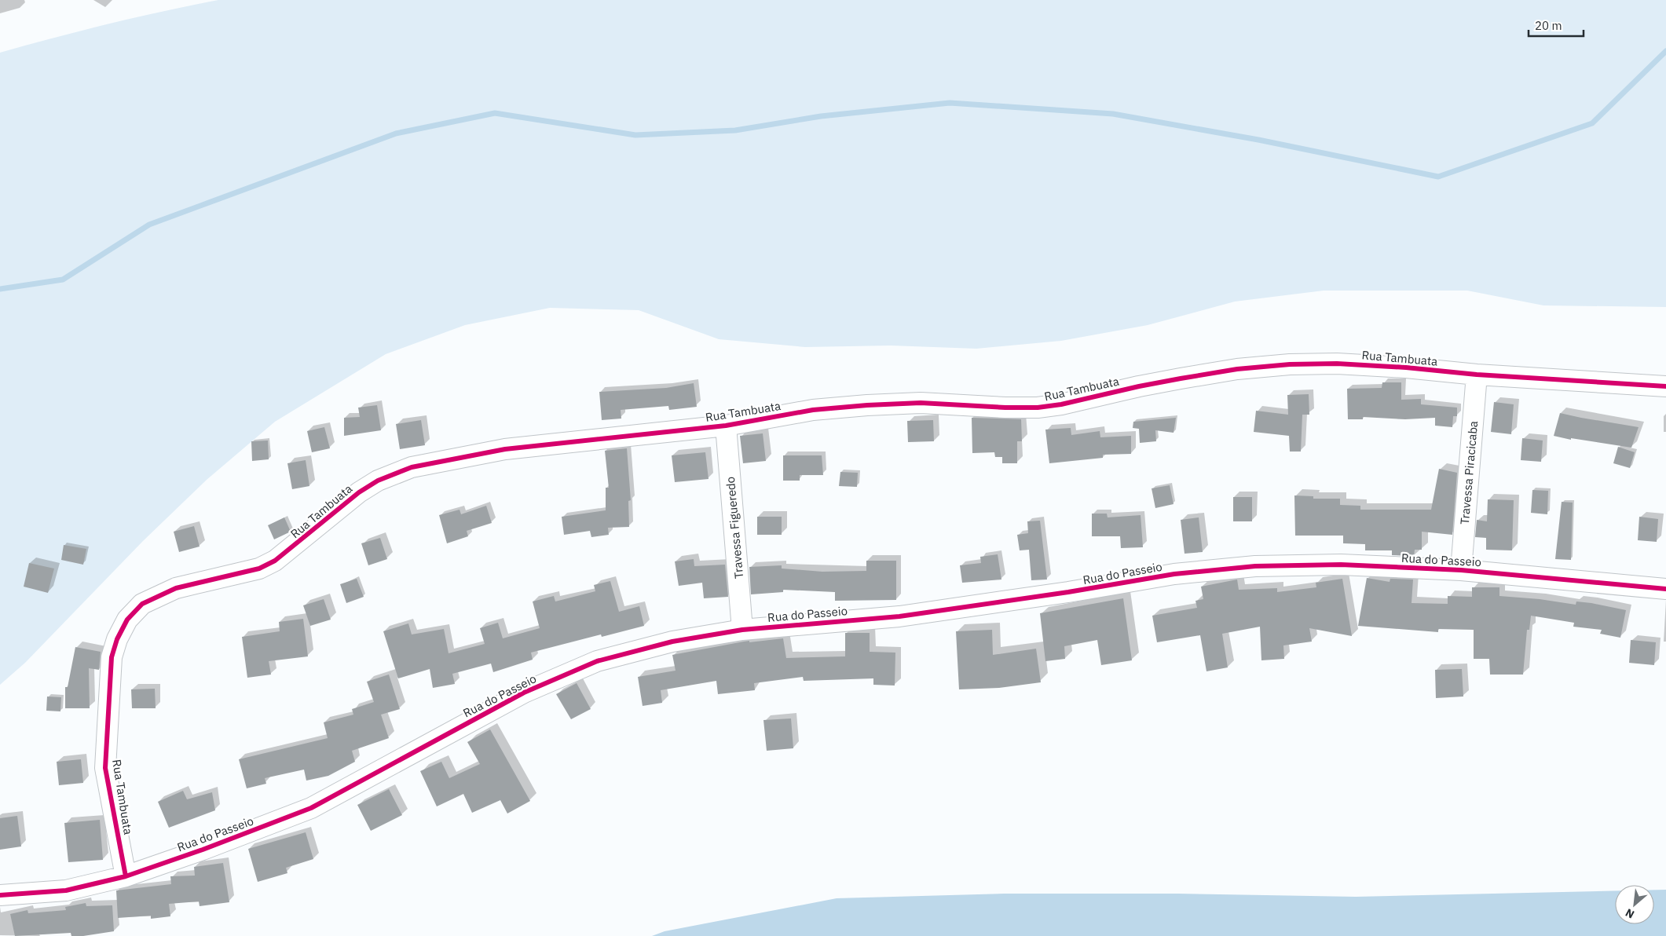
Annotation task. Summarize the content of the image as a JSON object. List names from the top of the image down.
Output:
{
  "streets": {
    "street": [
      "Rua Tambuata",
      "Travessa Piracicaba",
      "Travessa Figueredo",
      "Rua do Passeio"
    ]
  },
  "crossings": [
    ["Rua Tambuata", "Travessa Piracicaba"],
    ["Rua Tambuata", "Travessa Figueredo"],
    ["Rua Tambuata", "Rua do Passeio"],
    ["Travessa Piracicaba", "Rua do Passeio"],
    ["Travessa Figueredo", "Rua do Passeio"]
  ],
  "scale_bar": "20 m",
  "north": "bottom left"
}
